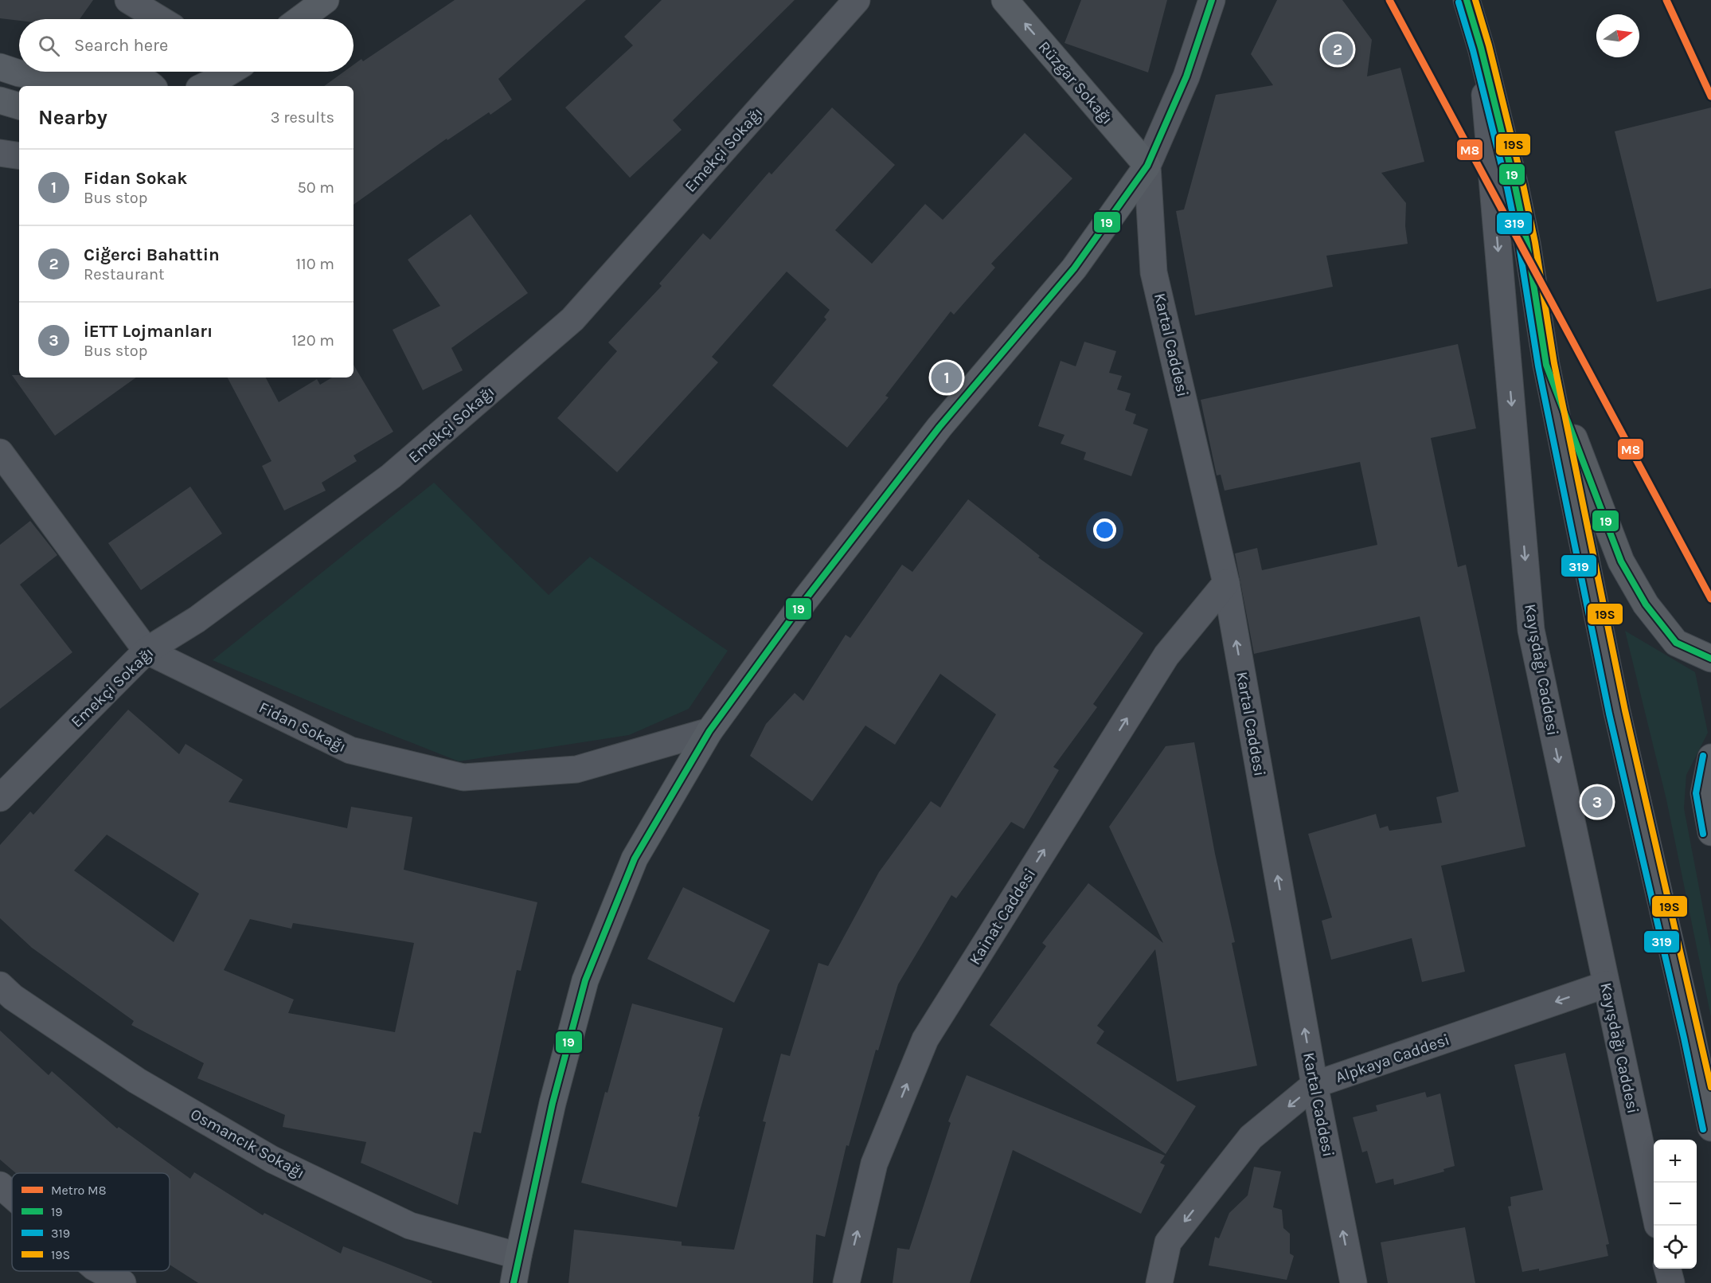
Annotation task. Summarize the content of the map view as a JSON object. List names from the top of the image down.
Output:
{
  "streets": {
    "main road": ["Kayışdağı Caddesi"],
    "street": [
      "Rüzgar Sokağı",
      "Emekçi Sokağı",
      "Kartal Caddesi",
      "Fidan Sokağı",
      "Kainat Caddesi",
      "Alpkaya Caddesi",
      "Osmancık Sokağı"
    ]
  },
  "crossings": [
    ["Rüzgar Sokağı", "Kartal Caddesi"],
    ["Emekçi Sokağı", "Fidan Sokağı"],
    ["Kartal Caddesi", "Kainat Caddesi"],
    ["Kartal Caddesi", "Alpkaya Caddesi"],
    ["Kayışdağı Caddesi", "Alpkaya Caddesi"]
  ],
  "one_way": [
    "Rüzgar Sokağı",
    "Kartal Caddesi",
    "Kainat Caddesi",
    "Alpkaya Caddesi"
  ],
  "lines": [
    "metro line M8",
    "transit line 19",
    "transit line 19S",
    "transit line 319"
  ],
  "legend": [
    "Metro M8",
    "19",
    "319",
    "19S"
  ],
  "north": "right",
  "page": {
    "search": "Search here",
    "pins": ["2", "1", "3"],
    "heading": ["Nearby", "3 results"],
    "list": [
      {
        "mark": "1",
        "name": "Fidan Sokak",
        "note": "Bus stop",
        "value": "50 m"
      },
      {
        "mark": "2",
        "name": "Ciğerci Bahattin",
        "note": "Restaurant",
        "value": "110 m"
      },
      {
        "mark": "3",
        "name": "İETT Lojmanları",
        "note": "Bus stop",
        "value": "120 m"
      }
    ],
    "map_buttons": ["+", "−"]
  }
}
